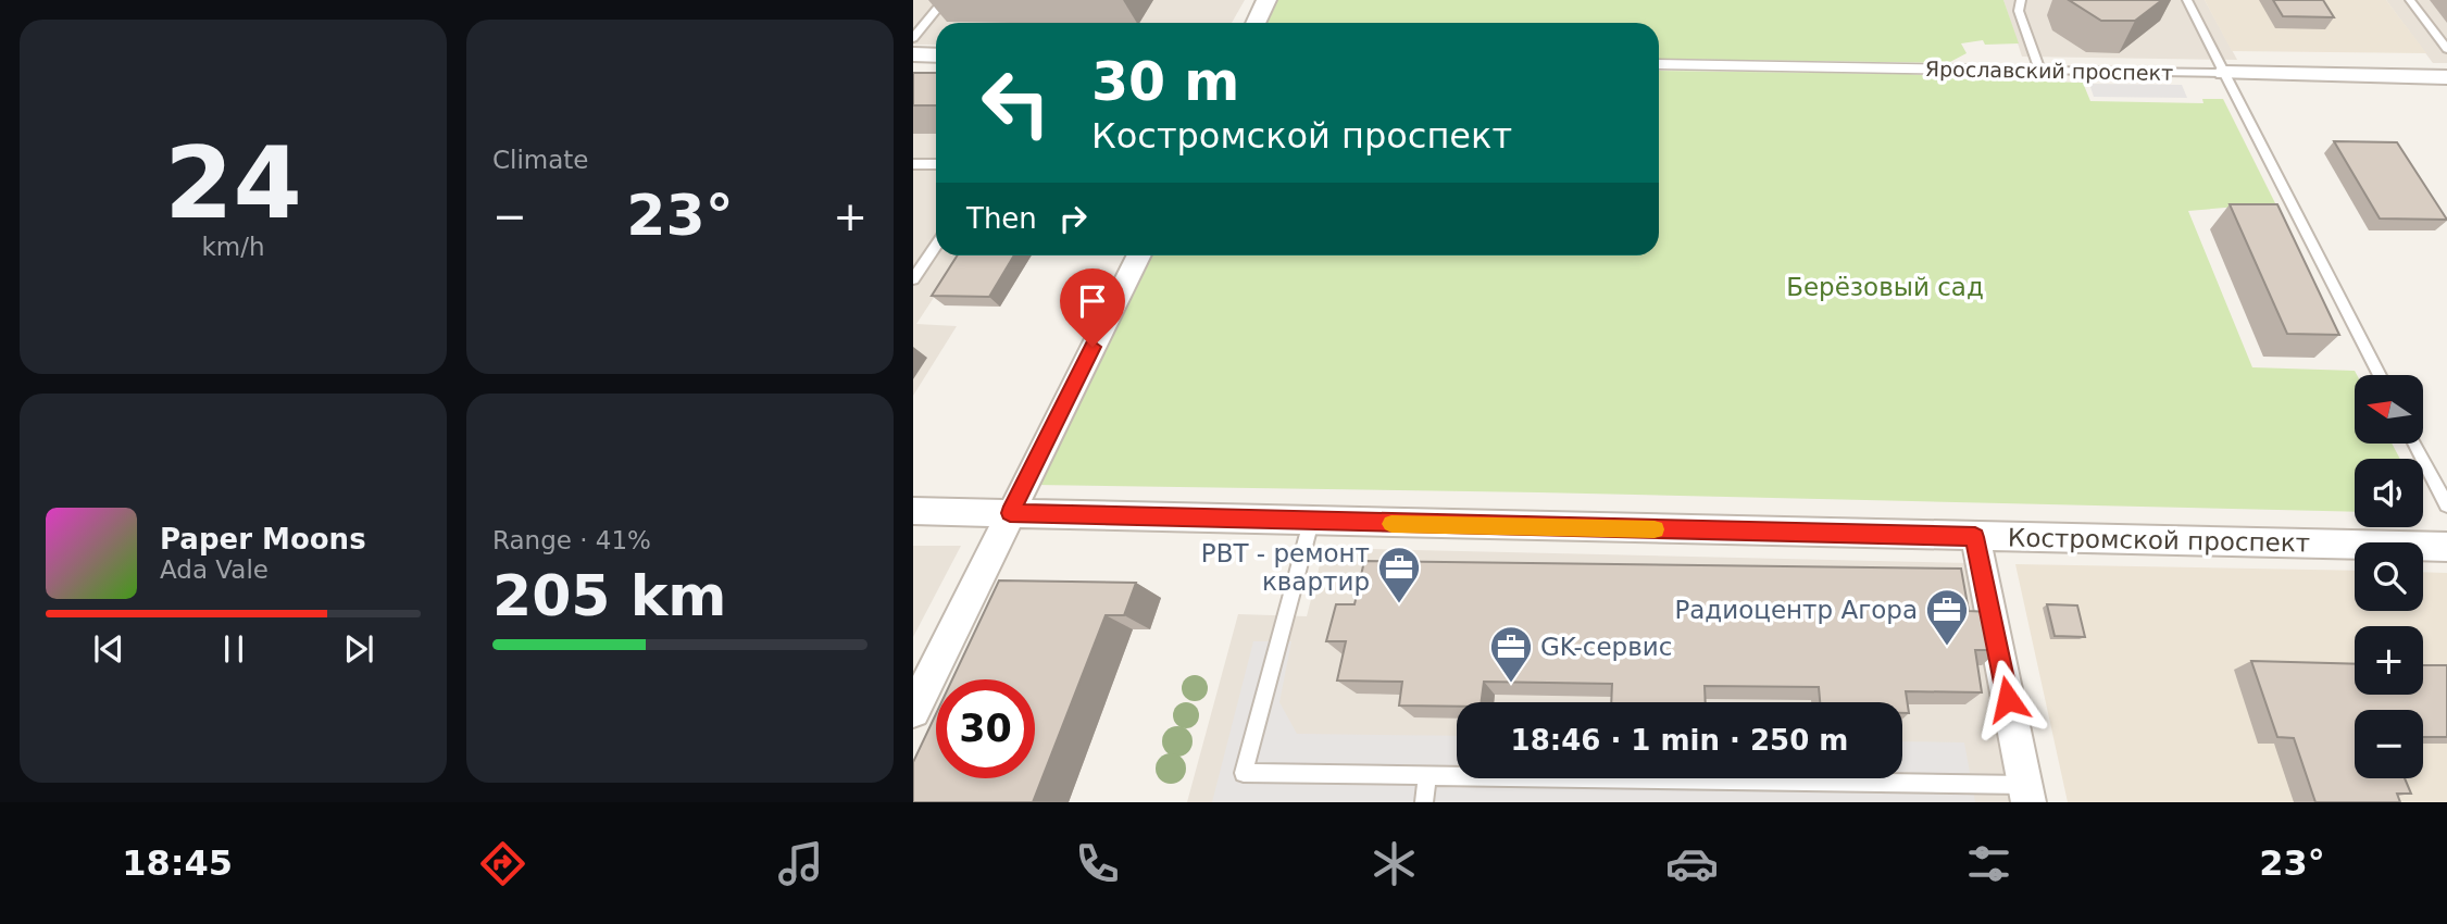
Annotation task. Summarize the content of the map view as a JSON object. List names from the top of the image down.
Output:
{
  "streets": {
    "street": ["Ярославский проспект", "Костромской проспект"]
  },
  "parks": ["Берёзовый сад"],
  "places": {
    "office": ["РВТ - ремонт квартир", "Радиоцентр Агора", "GK-сервис"]
  },
  "north": "left",
  "page": {
    "tile": [
      ["24", "km/h"],
      "Climate",
      ["Range · 41%", "205 km"]
    ],
    "turn": ["30 m", "Костромской проспект"],
    "then": "Then",
    "heat": ["−", "23°", "+"],
    "map_buttons": ["+", "−"],
    "song": ["Paper Moons", "Ada Vale"],
    "limit": "30",
    "trip": "18:46 · 1 min · 250 m",
    "tabs": ["18:45", "23°"]
  }
}
